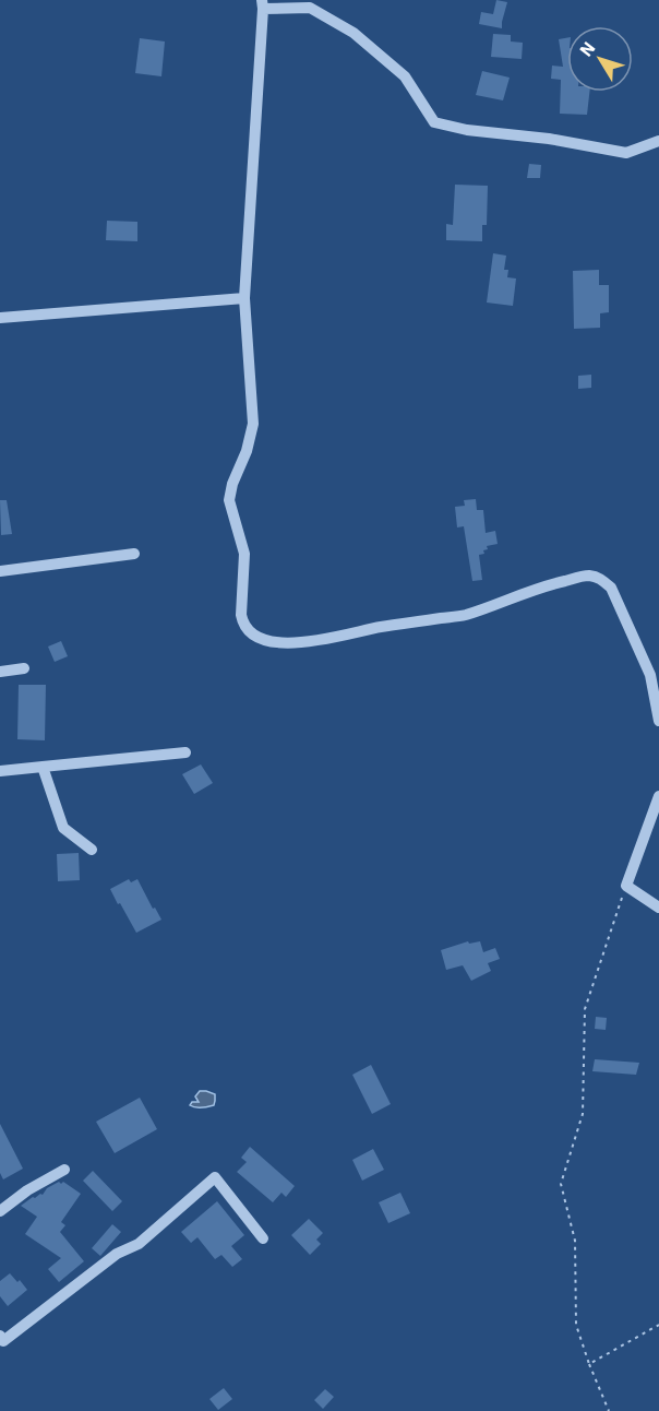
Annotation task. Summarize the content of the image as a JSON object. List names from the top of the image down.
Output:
{
  "north": "top left"
}
